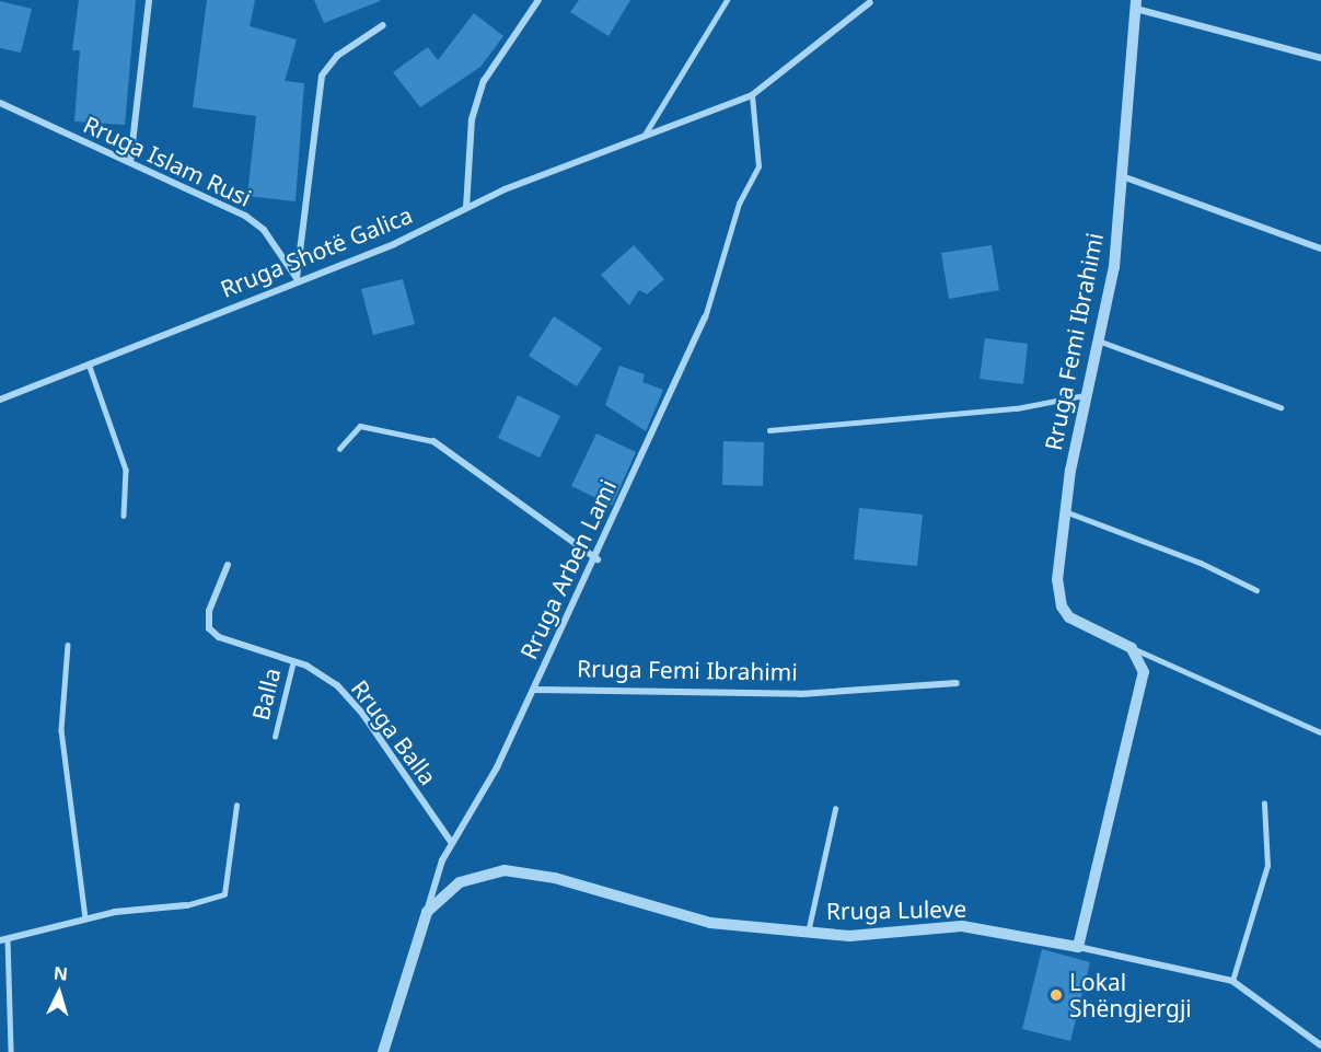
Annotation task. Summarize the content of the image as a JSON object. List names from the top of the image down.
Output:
{
  "streets": {
    "street": [
      "Rruga Islam Rusi",
      "Rruga Shotë Galica",
      "Rruga Femi Ibrahimi",
      "Rruga Arben Lami",
      "Rruga Balla",
      "Rruga Luleve"
    ],
    "lane": ["Balla"]
  },
  "crossings": [
    ["Rruga Islam Rusi", "Rruga Shotë Galica"],
    ["Rruga Shotë Galica", "Rruga Arben Lami"],
    ["Rruga Femi Ibrahimi", "Rruga Arben Lami"],
    ["Rruga Arben Lami", "Rruga Balla"],
    ["Rruga Arben Lami", "Rruga Luleve"],
    ["Balla", "Rruga Balla"]
  ],
  "places": ["Lokal Shëngjergji"],
  "north": "top"
}
